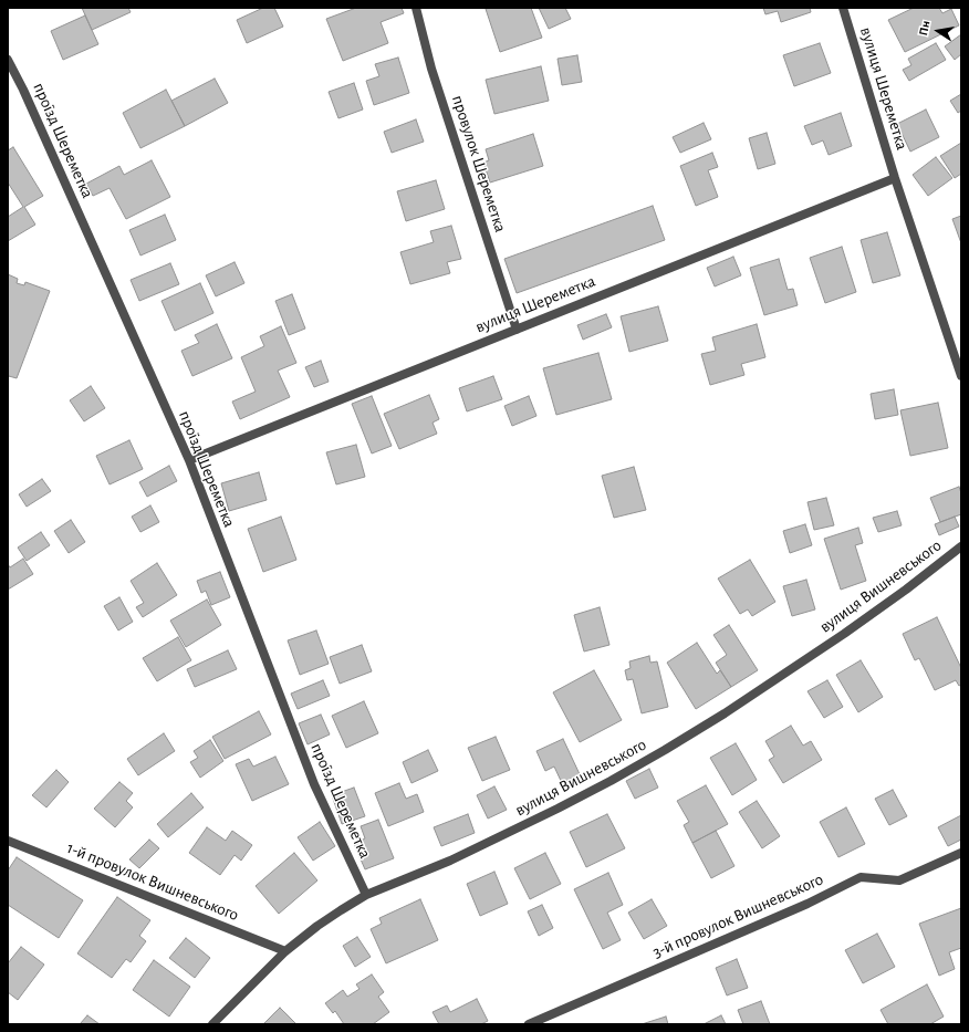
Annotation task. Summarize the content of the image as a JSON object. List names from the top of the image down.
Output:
{
  "streets": {
    "street": [
      "вулиця Шереметка",
      "проїзд Шереметка",
      "провулок Шереметка",
      "вулиця Вишневського",
      "1-й провулок Вишневського",
      "3-й провулок Вишневського"
    ]
  },
  "crossings": [
    ["вулиця Шереметка", "проїзд Шереметка"],
    ["вулиця Шереметка", "провулок Шереметка"],
    ["проїзд Шереметка", "вулиця Вишневського"],
    ["вулиця Вишневського", "1-й провулок Вишневського"]
  ],
  "north": "left"
}
